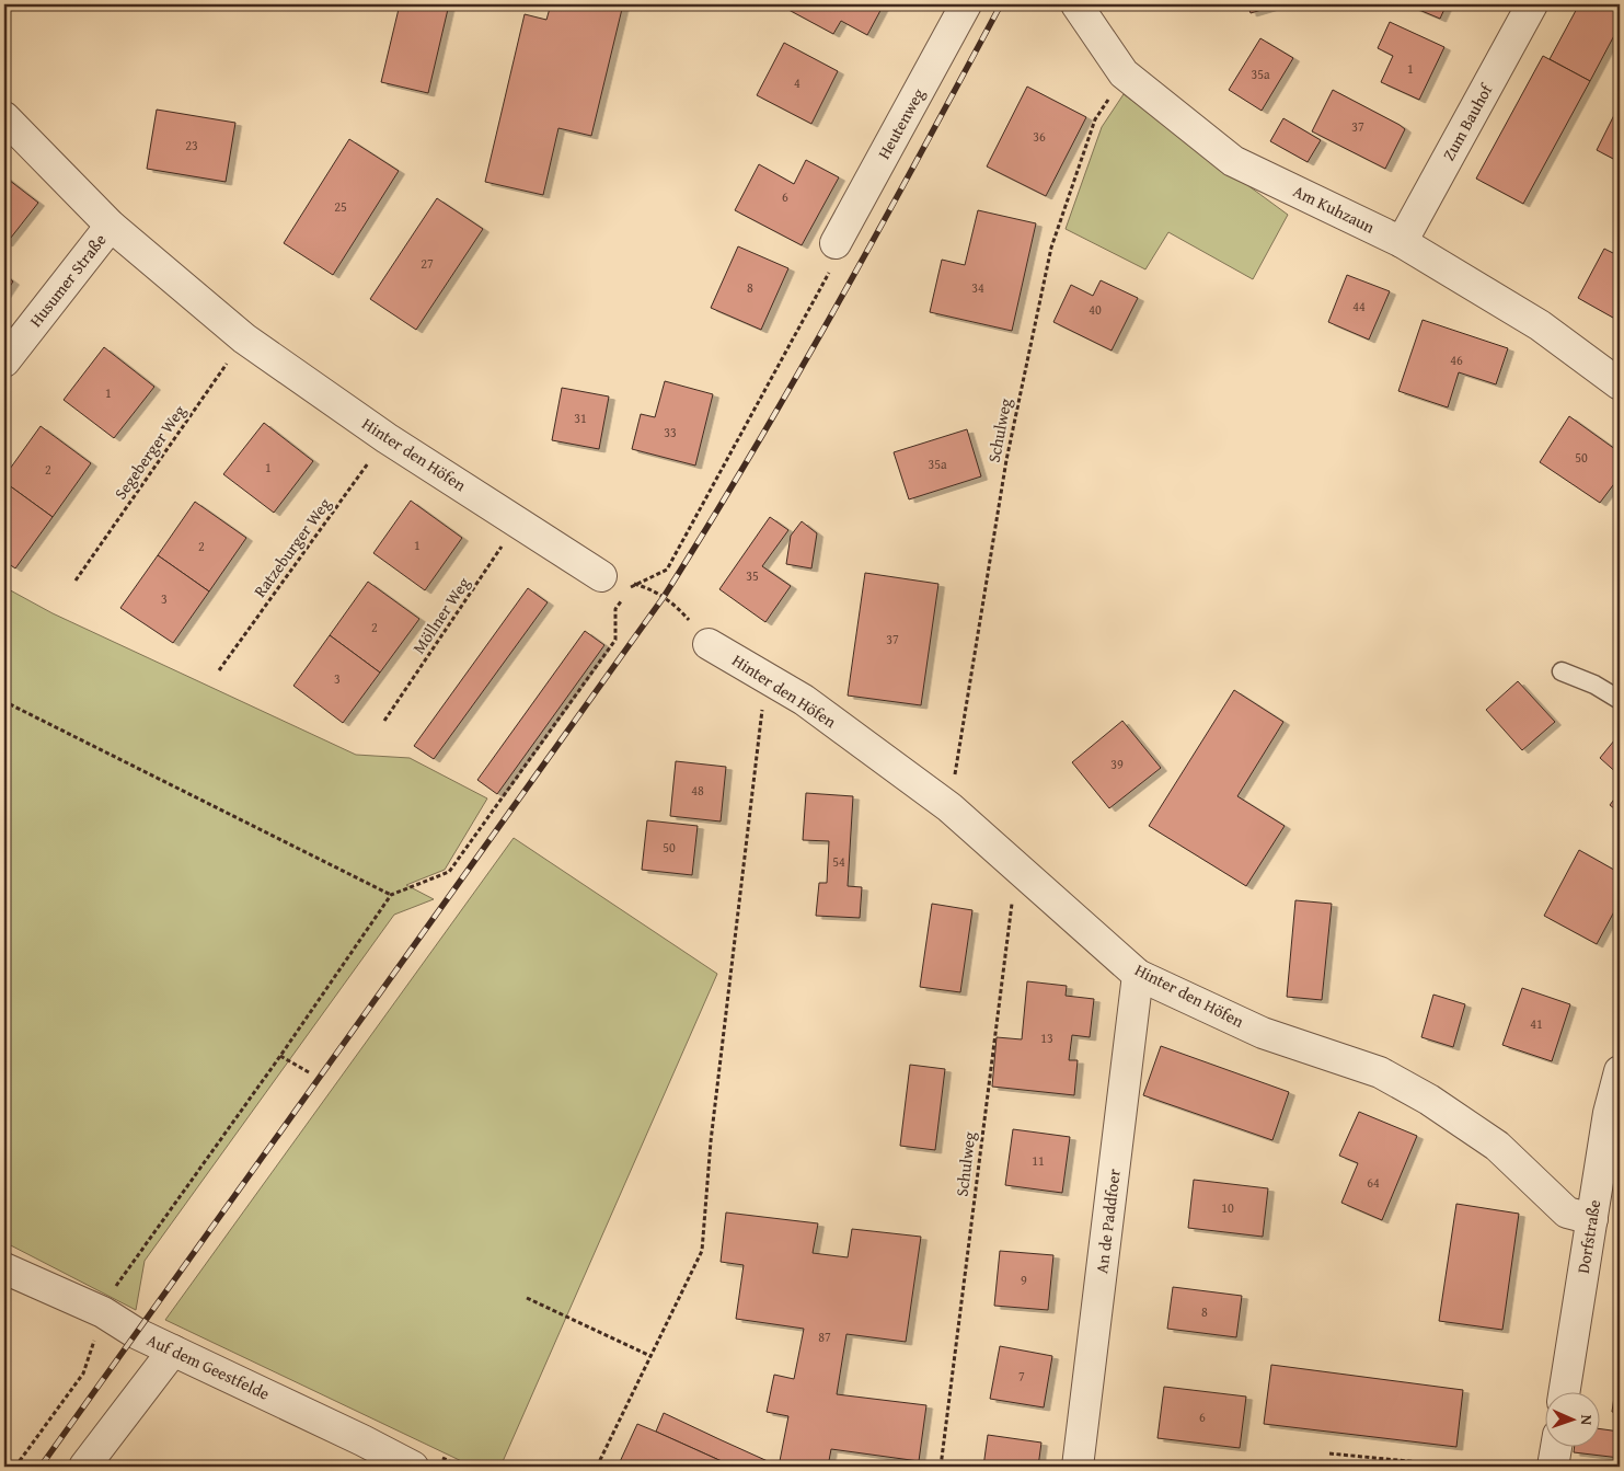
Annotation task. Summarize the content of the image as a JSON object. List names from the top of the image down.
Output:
{
  "streets": {
    "street": [
      "Zum Bauhof",
      "Heutenweg",
      "Am Kuhzaun",
      "Husumer Straße",
      "Hinter den Höfen",
      "An de Paddfoer",
      "Dorfstraße",
      "Auf dem Geestfelde"
    ],
    "path": [
      "Schulweg",
      "Segeberger Weg",
      "Ratzeburger Weg",
      "Möllner Weg"
    ]
  },
  "crossings": [
    ["Zum Bauhof", "Am Kuhzaun"],
    ["Am Kuhzaun", "Schulweg"],
    ["Husumer Straße", "Hinter den Höfen"],
    ["Schulweg", "Hinter den Höfen"],
    ["Segeberger Weg", "Hinter den Höfen"],
    ["Hinter den Höfen", "Ratzeburger Weg"],
    ["Hinter den Höfen", "Möllner Weg"],
    ["Hinter den Höfen", "An de Paddfoer"],
    ["Hinter den Höfen", "Dorfstraße"]
  ],
  "house_numbers": [
    "1",
    "35a",
    "4",
    "37",
    "36",
    "23",
    "6",
    "25",
    "27",
    "8",
    "34",
    "44",
    "40",
    "46",
    "1",
    "31",
    "33",
    "50",
    "35a",
    "1",
    "2",
    "1",
    "2",
    "35",
    "3",
    "2",
    "37",
    "3",
    "39",
    "48",
    "50",
    "54",
    "41",
    "13",
    "11",
    "64",
    "10",
    "9",
    "8",
    "87",
    "7",
    "6"
  ],
  "north": "right"
}
